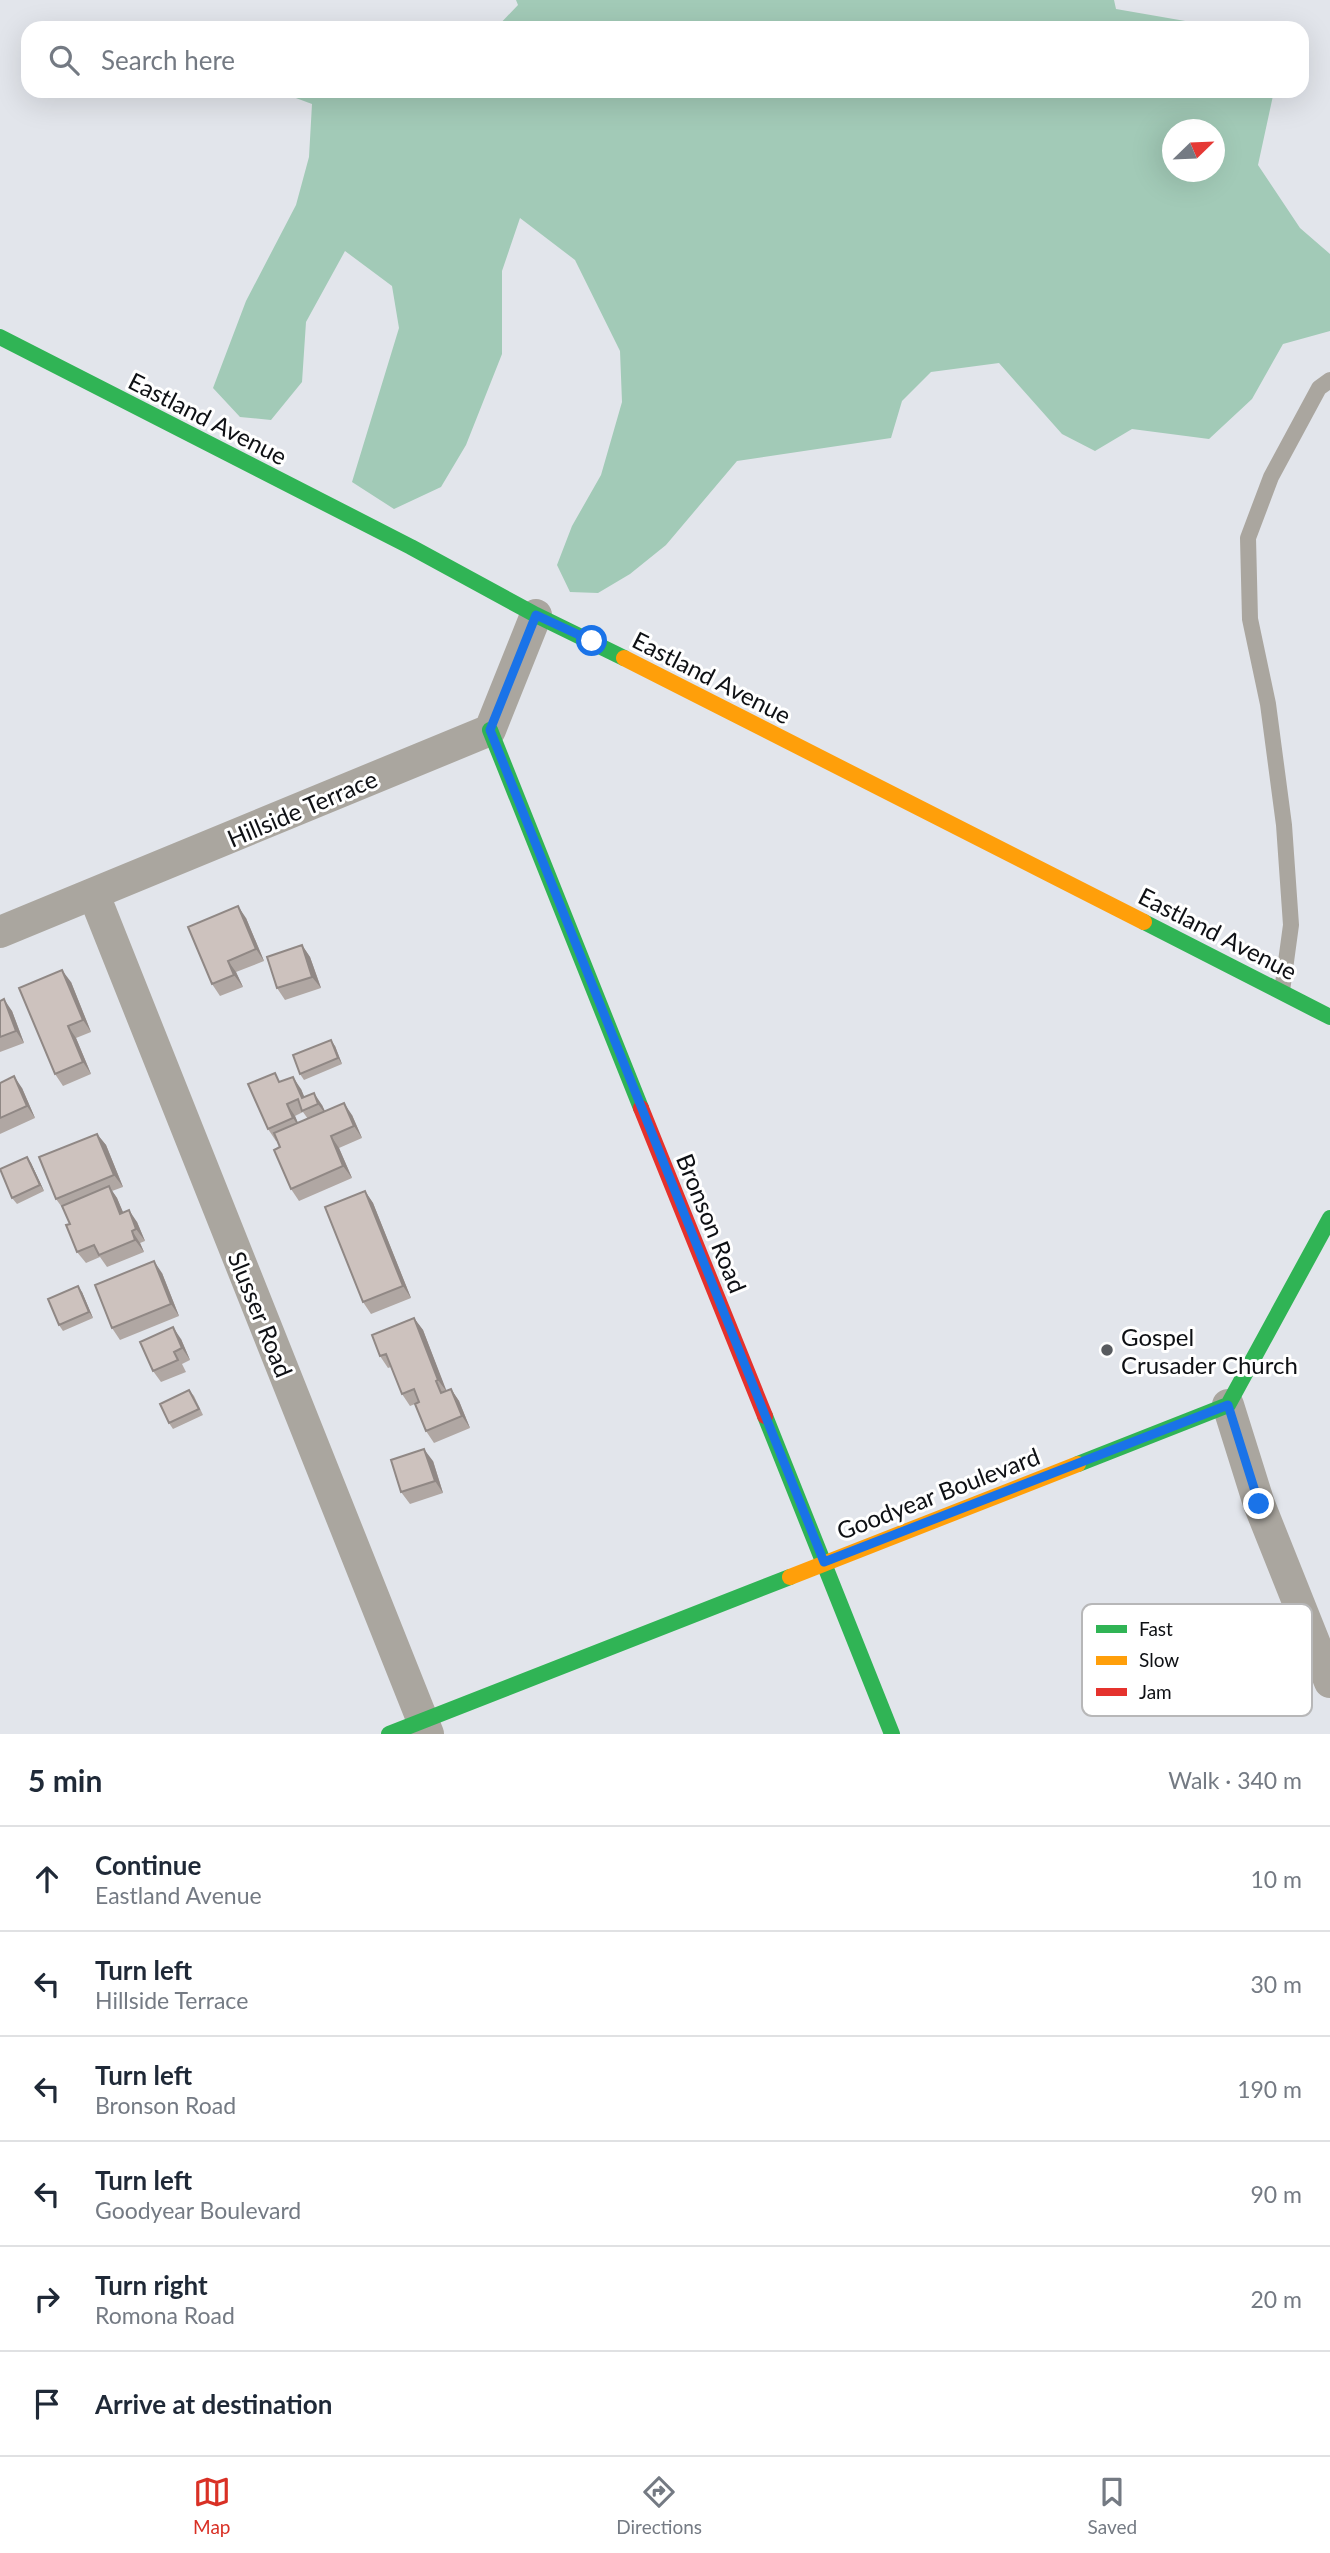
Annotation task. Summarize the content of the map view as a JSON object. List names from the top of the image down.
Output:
{
  "streets": {
    "street": [
      "Eastland Avenue",
      "Hillside Terrace",
      "Bronson Road",
      "Slusser Road",
      "Goodyear Boulevard"
    ]
  },
  "crossings": [
    ["Hillside Terrace", "Bronson Road"],
    ["Hillside Terrace", "Slusser Road"],
    ["Bronson Road", "Goodyear Boulevard"],
    ["Slusser Road", "Goodyear Boulevard"]
  ],
  "places": ["Gospel Crusader Church"],
  "legend": ["Fast", "Slow", "Jam"],
  "north": "top right",
  "page": {
    "search": "Search here",
    "heading": ["5 min", "Walk · 340 m"],
    "list": [
      ["Continue", "Eastland Avenue", "10 m"],
      ["Turn left", "Hillside Terrace", "30 m"],
      ["Turn left", "Bronson Road", "190 m"],
      ["Turn left", "Goodyear Boulevard", "90 m"],
      ["Turn right", "Romona Road", "20 m"],
      "Arrive at destination"
    ],
    "nav": ["Map", "Directions", "Saved"]
  }
}
